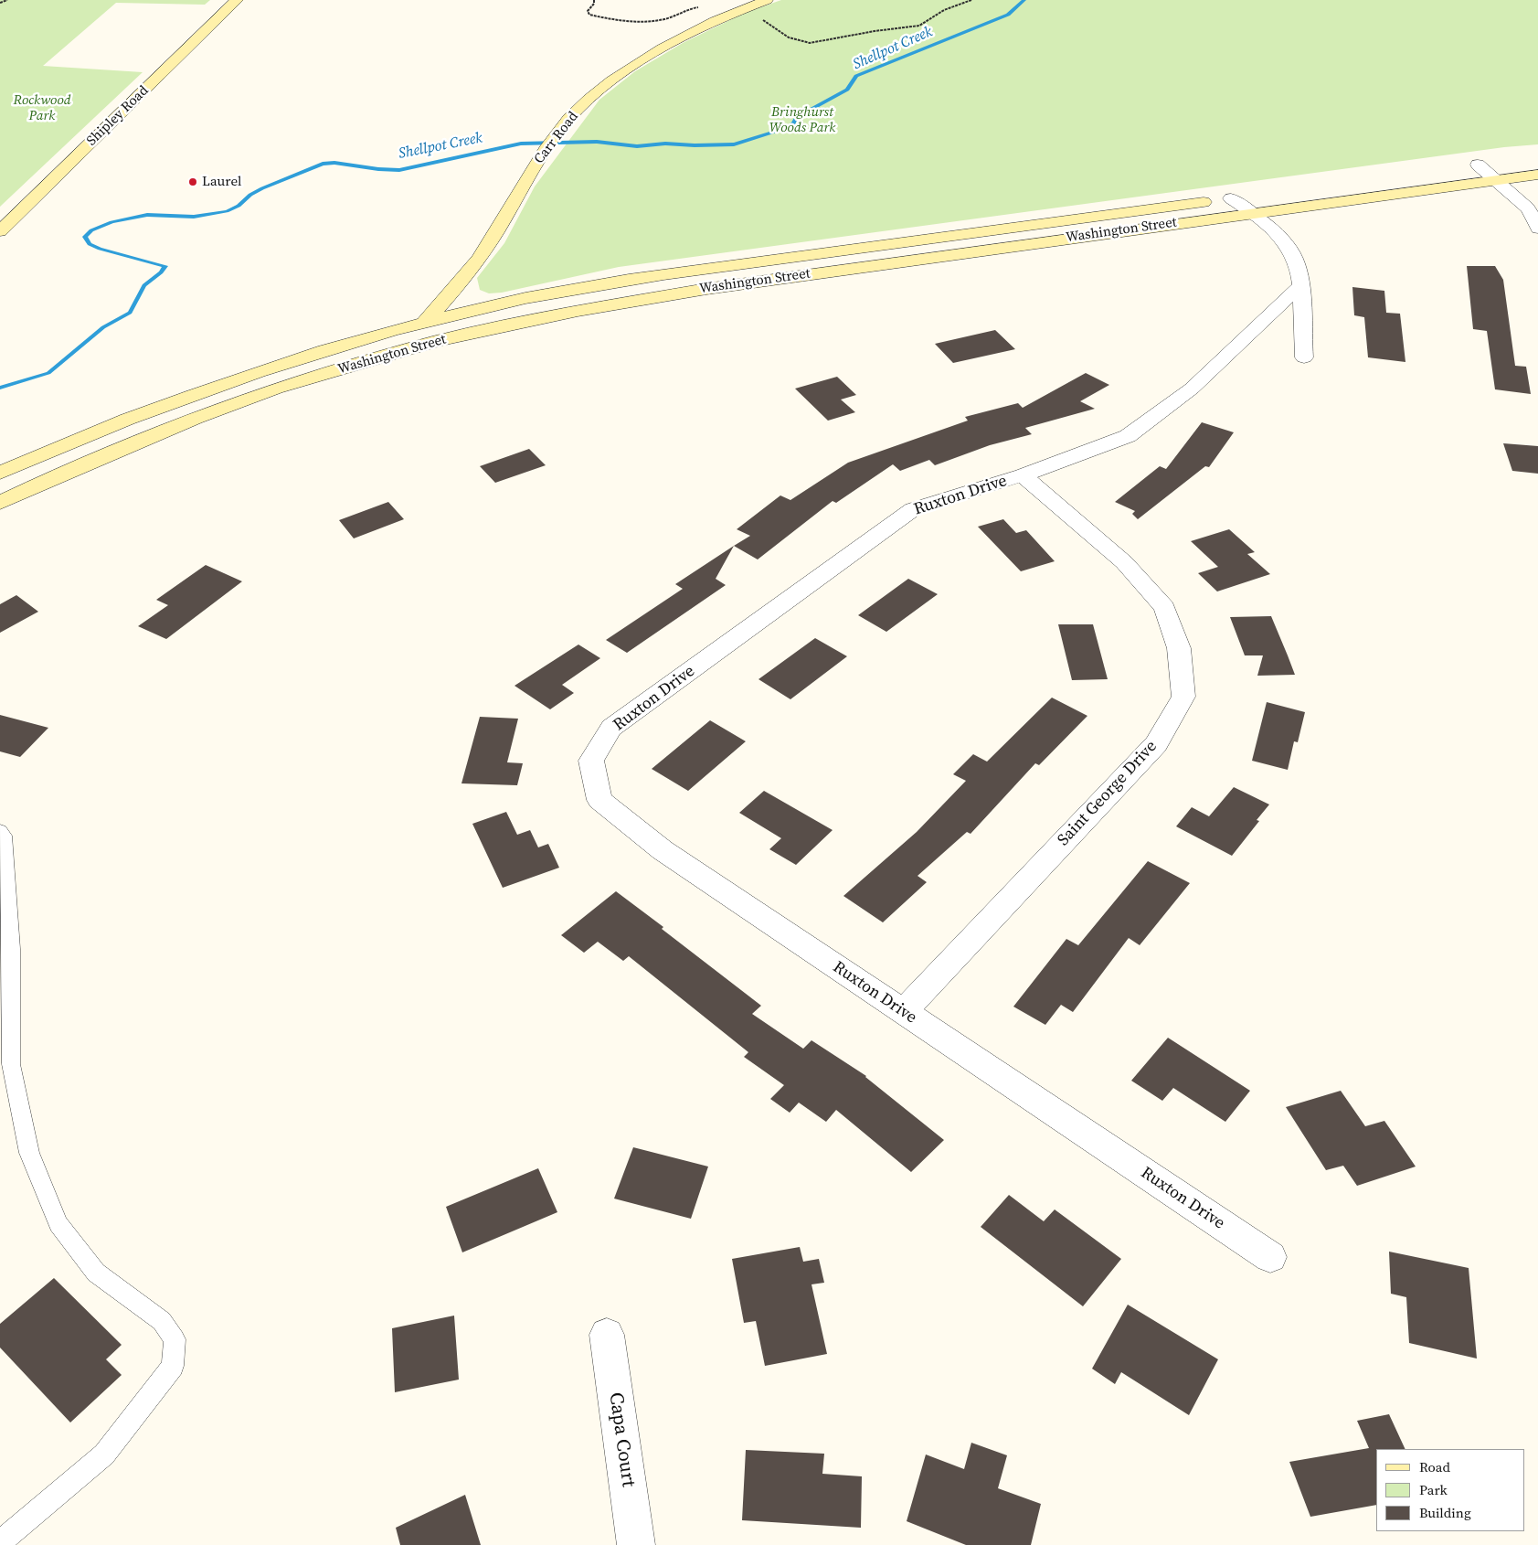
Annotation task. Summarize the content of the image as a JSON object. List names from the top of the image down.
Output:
{
  "streets": {
    "main road": ["Shipley Road", "Carr Road", "Washington Street"],
    "street": ["Ruxton Drive", "Saint George Drive", "Capa Court"]
  },
  "crossings": [
    ["Carr Road", "Washington Street"],
    ["Ruxton Drive", "Saint George Drive"]
  ],
  "water": ["Shellpot Creek"],
  "parks": ["Rockwood Park", "Bringhurst Woods Park"],
  "places": ["Laurel"],
  "legend": ["Road", "Park", "Building"]
}
